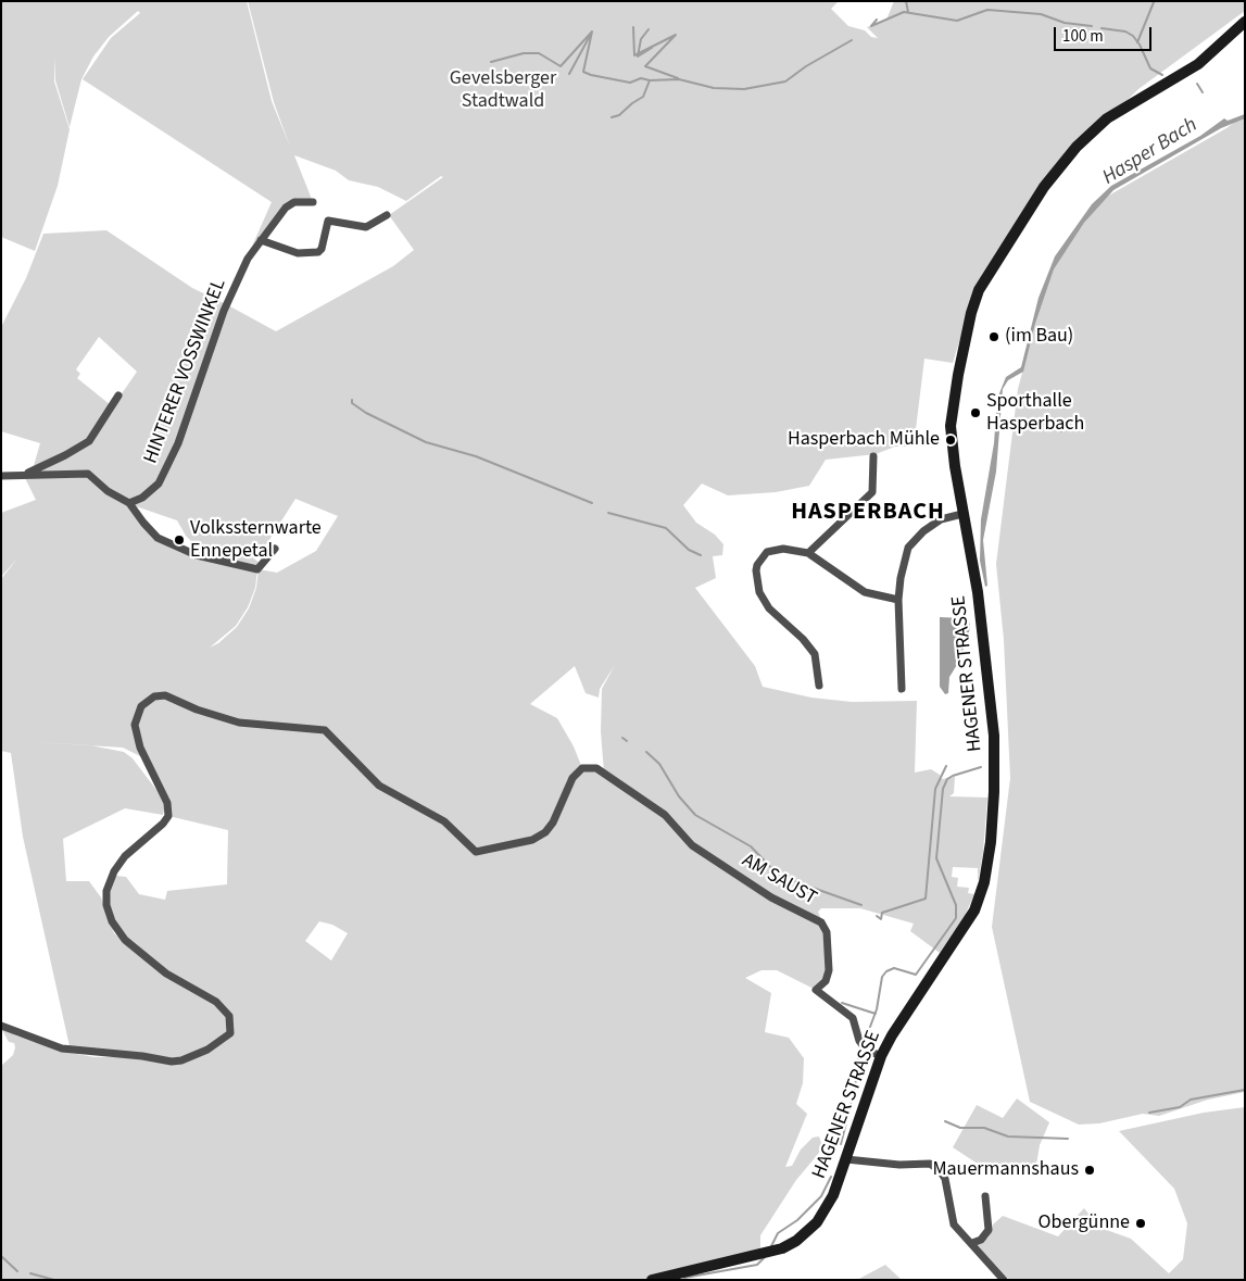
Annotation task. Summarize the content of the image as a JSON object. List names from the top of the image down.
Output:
{
  "streets": {
    "main road": ["HAGENER STRASSE"],
    "street": ["HINTERER VOSSWINKEL", "AM SAUST"]
  },
  "crossings": [
    ["HAGENER STRASSE", "AM SAUST"]
  ],
  "districts": ["HASPERBACH"],
  "water": ["Hasper Bach"],
  "parks": ["Gevelsberger Stadtwald"],
  "places": [
    "(im Bau)",
    "Sporthalle Hasperbach",
    "Hasperbach Mühle",
    "Volkssternwarte Ennepetal",
    "Mauermannshaus",
    "Obergünne"
  ],
  "scale_bar": "100 m"
}
